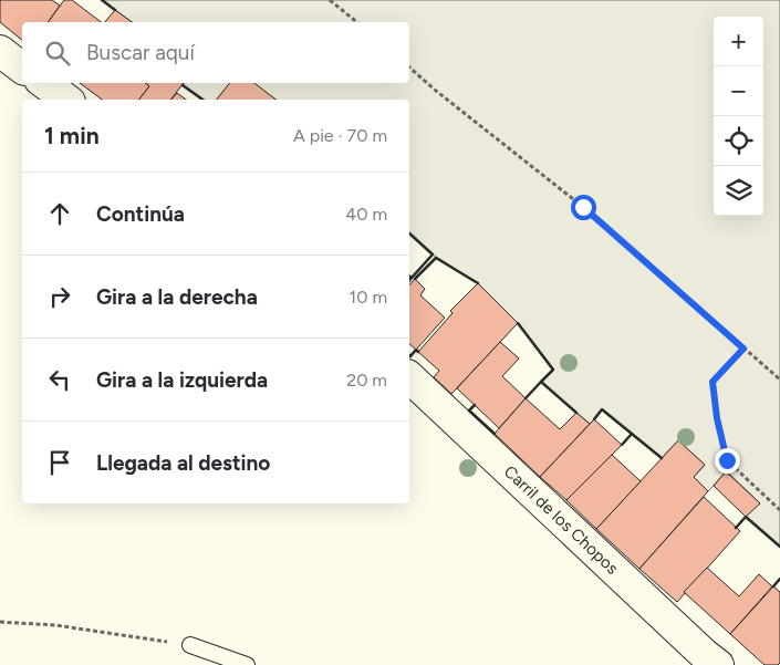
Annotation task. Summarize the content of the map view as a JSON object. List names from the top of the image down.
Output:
{
  "streets": {
    "street": ["Carril de los Chopos"]
  },
  "page": {
    "map_buttons": ["+", "−"],
    "search": "Buscar aquí",
    "heading": ["1 min", "A pie · 70 m"],
    "list": [
      ["Continúa", "40 m"],
      ["Gira a la derecha", "10 m"],
      ["Gira a la izquierda", "20 m"],
      "Llegada al destino"
    ]
  }
}
